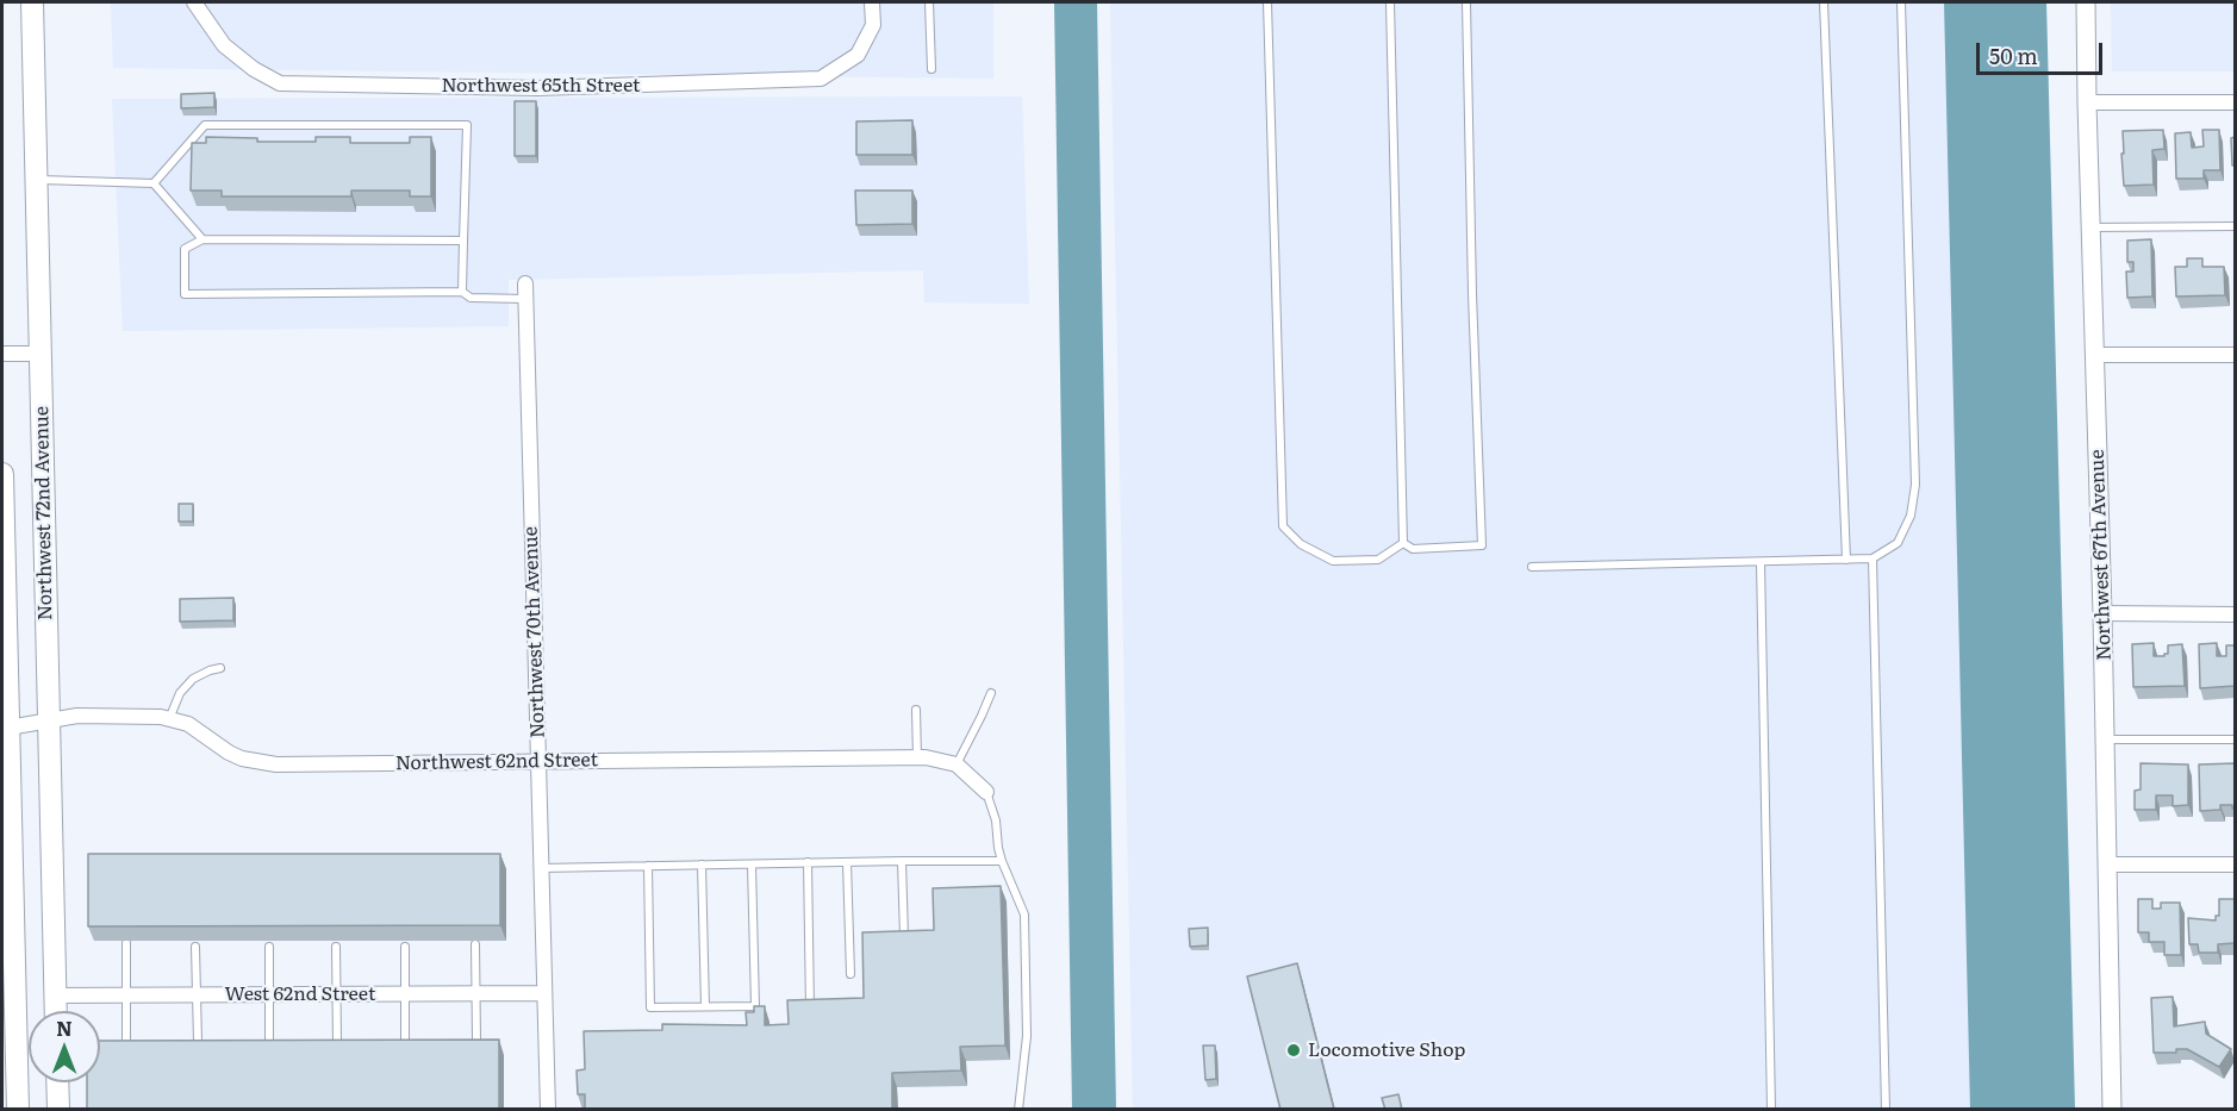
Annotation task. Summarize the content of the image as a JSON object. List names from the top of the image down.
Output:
{
  "streets": {
    "main road": ["Northwest 72nd Avenue"],
    "street": [
      "Northwest 65th Street",
      "Northwest 67th Avenue",
      "Northwest 70th Avenue",
      "Northwest 62nd Street",
      "West 62nd Street"
    ]
  },
  "crossings": [
    ["Northwest 72nd Avenue", "Northwest 62nd Street"],
    ["Northwest 72nd Avenue", "West 62nd Street"],
    ["Northwest 70th Avenue", "Northwest 62nd Street"],
    ["Northwest 70th Avenue", "West 62nd Street"]
  ],
  "places": ["Locomotive Shop"],
  "scale_bar": "50 m",
  "north": "top"
}
